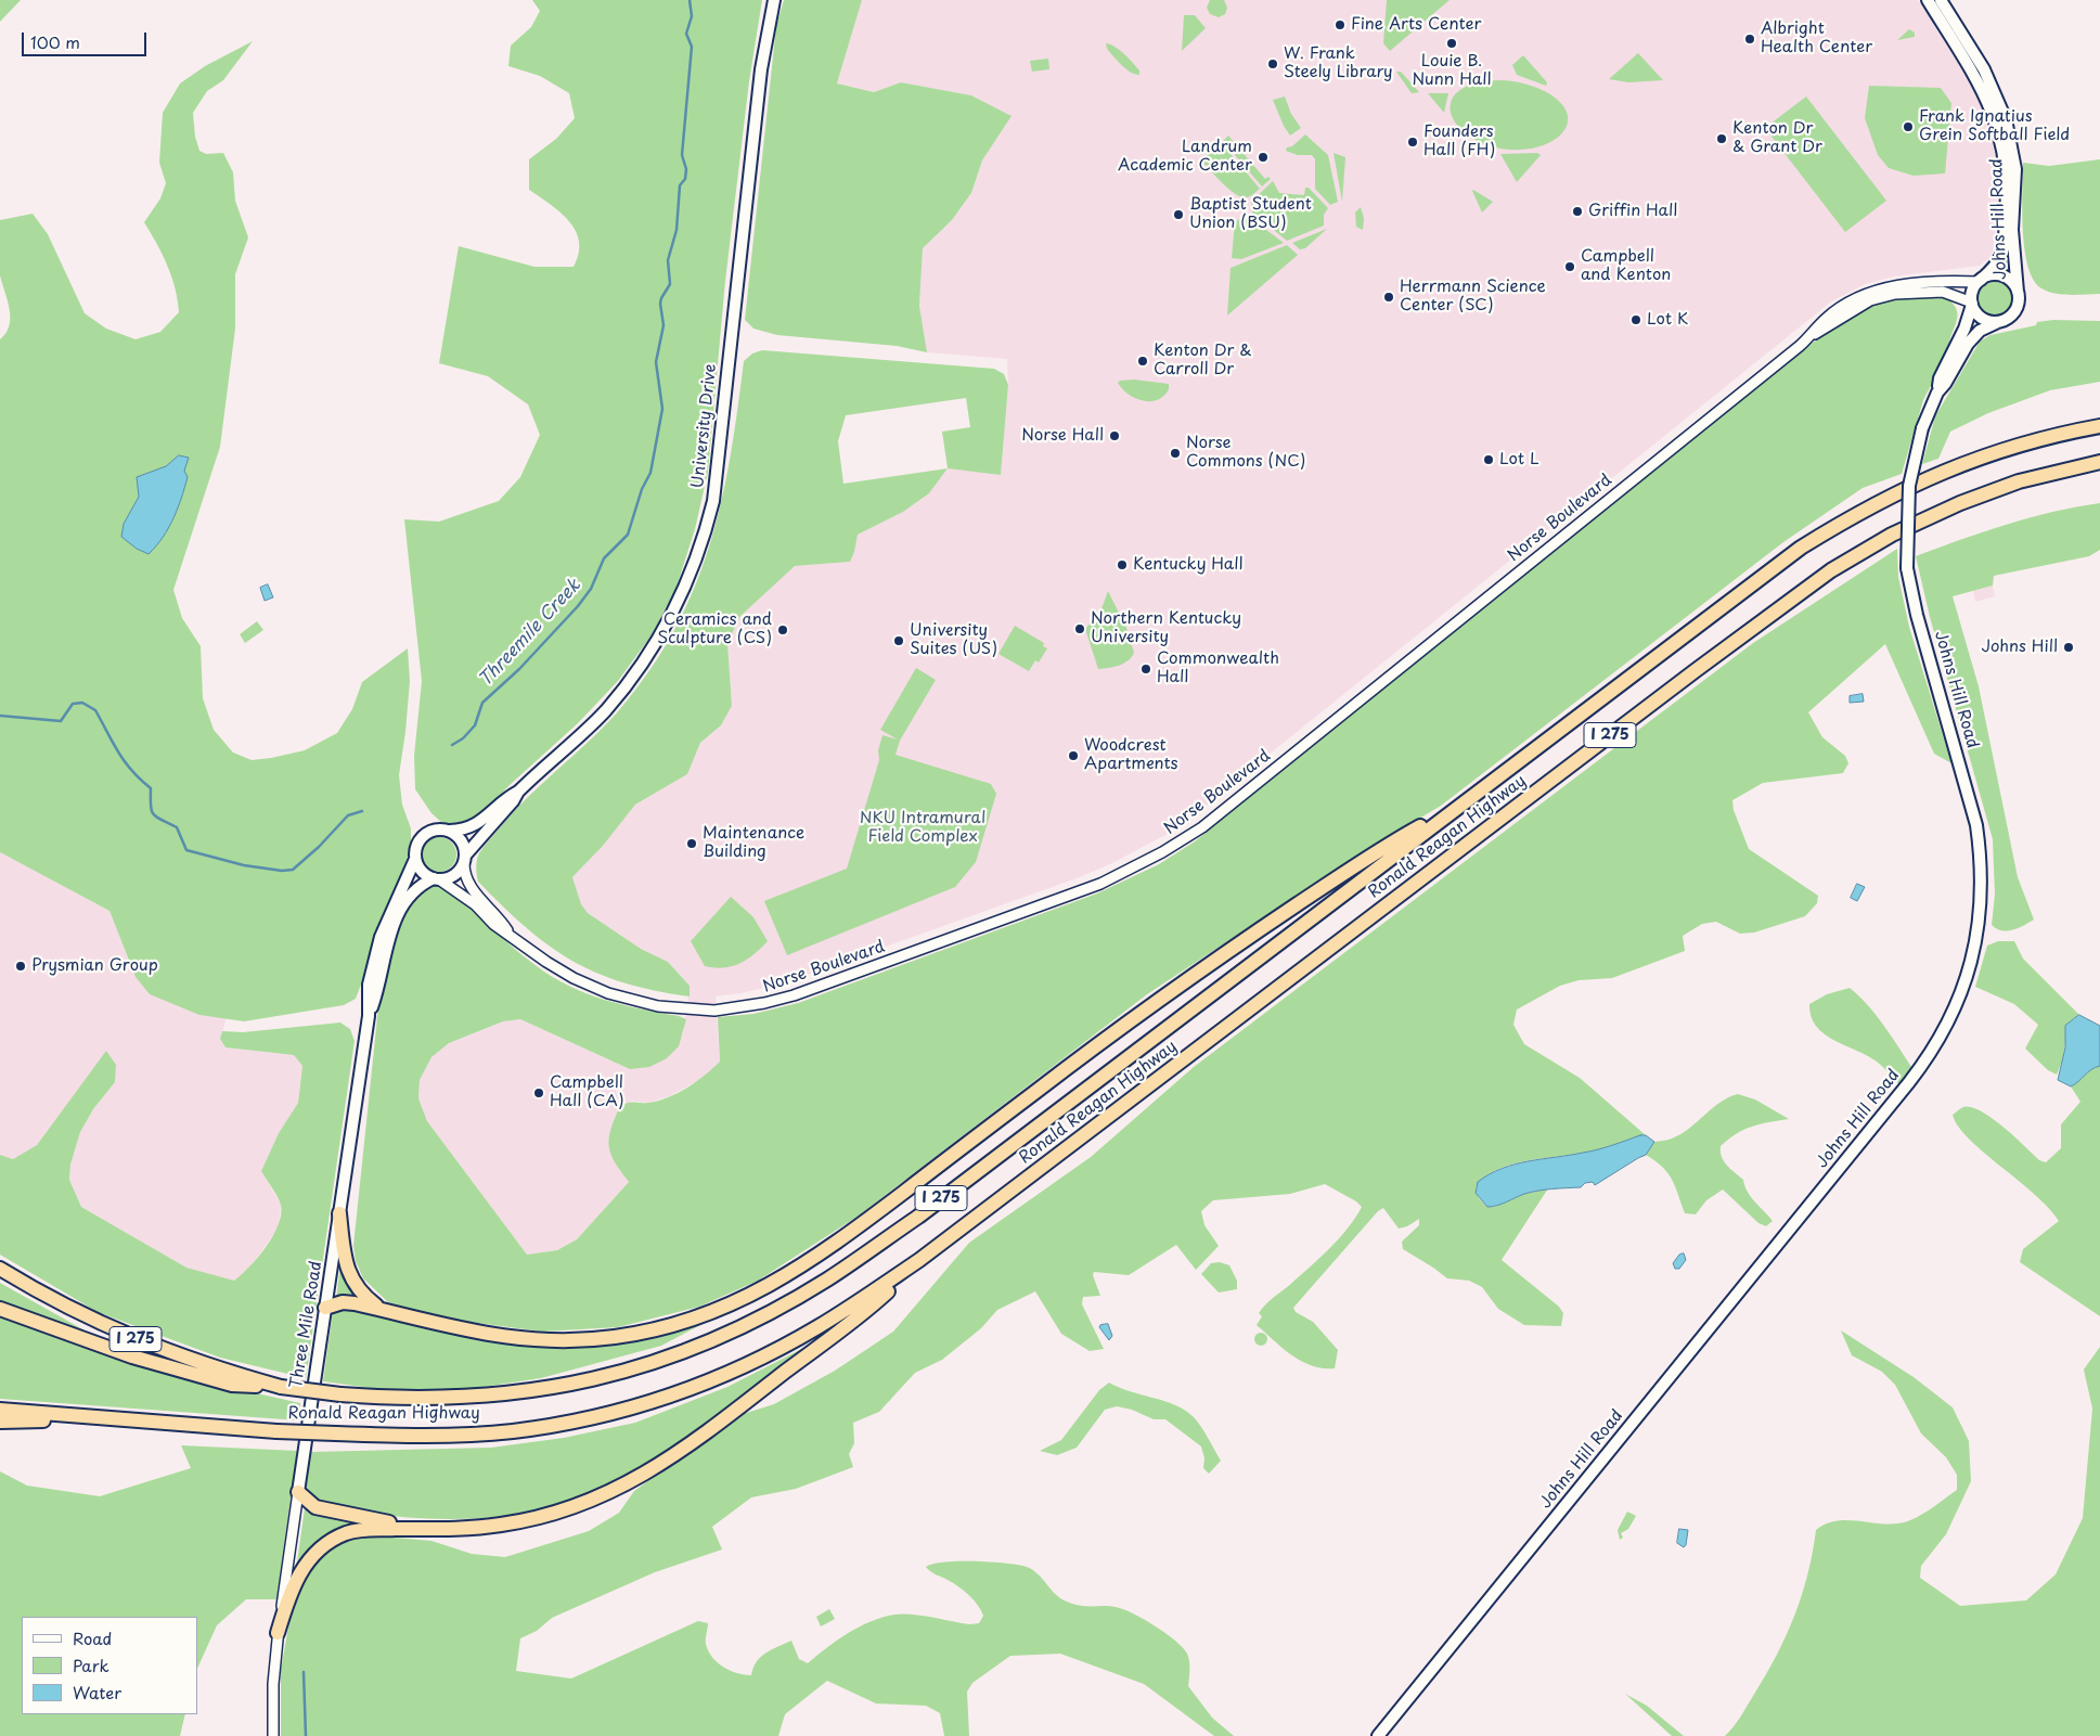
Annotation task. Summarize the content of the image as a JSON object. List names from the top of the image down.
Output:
{
  "streets": {
    "highway": ["I 275", "Ronald Reagan Highway"],
    "main road": ["Johns Hill Road", "University Drive", "Three Mile Road"],
    "street": ["Norse Boulevard"]
  },
  "crossings": [
    ["Johns Hill Road", "Norse Boulevard"],
    ["University Drive", "Norse Boulevard"],
    ["University Drive", "Three Mile Road"],
    ["Norse Boulevard", "Three Mile Road"]
  ],
  "water": ["Threemile Creek"],
  "parks": ["NKU Intramural Field Complex"],
  "places": [
    "Fine Arts Center",
    "Albright Health Center",
    "Louie B. Nunn Hall",
    "W. Frank Steely Library",
    "Frank Ignatius Grein Softball Field",
    "Kenton Dr & Grant Dr",
    "Founders Hall (FH)",
    "Landrum Academic Center",
    "Griffin Hall",
    "Baptist Student Union (BSU)",
    "Campbell and Kenton",
    "Herrmann Science Center (SC)",
    "Lot K",
    "Kenton Dr & Carroll Dr",
    "Norse Hall",
    "Norse Commons (NC)",
    "Lot L",
    "Kentucky Hall",
    "Northern Kentucky University",
    "Ceramics and Sculpture (CS)",
    "University Suites (US)",
    "Johns Hill",
    "Commonwealth Hall",
    "Woodcrest Apartments",
    "Maintenance Building",
    "Prysmian Group",
    "Campbell Hall (CA)"
  ],
  "legend": ["Road", "Park", "Water"],
  "scale_bar": "100 m"
}
